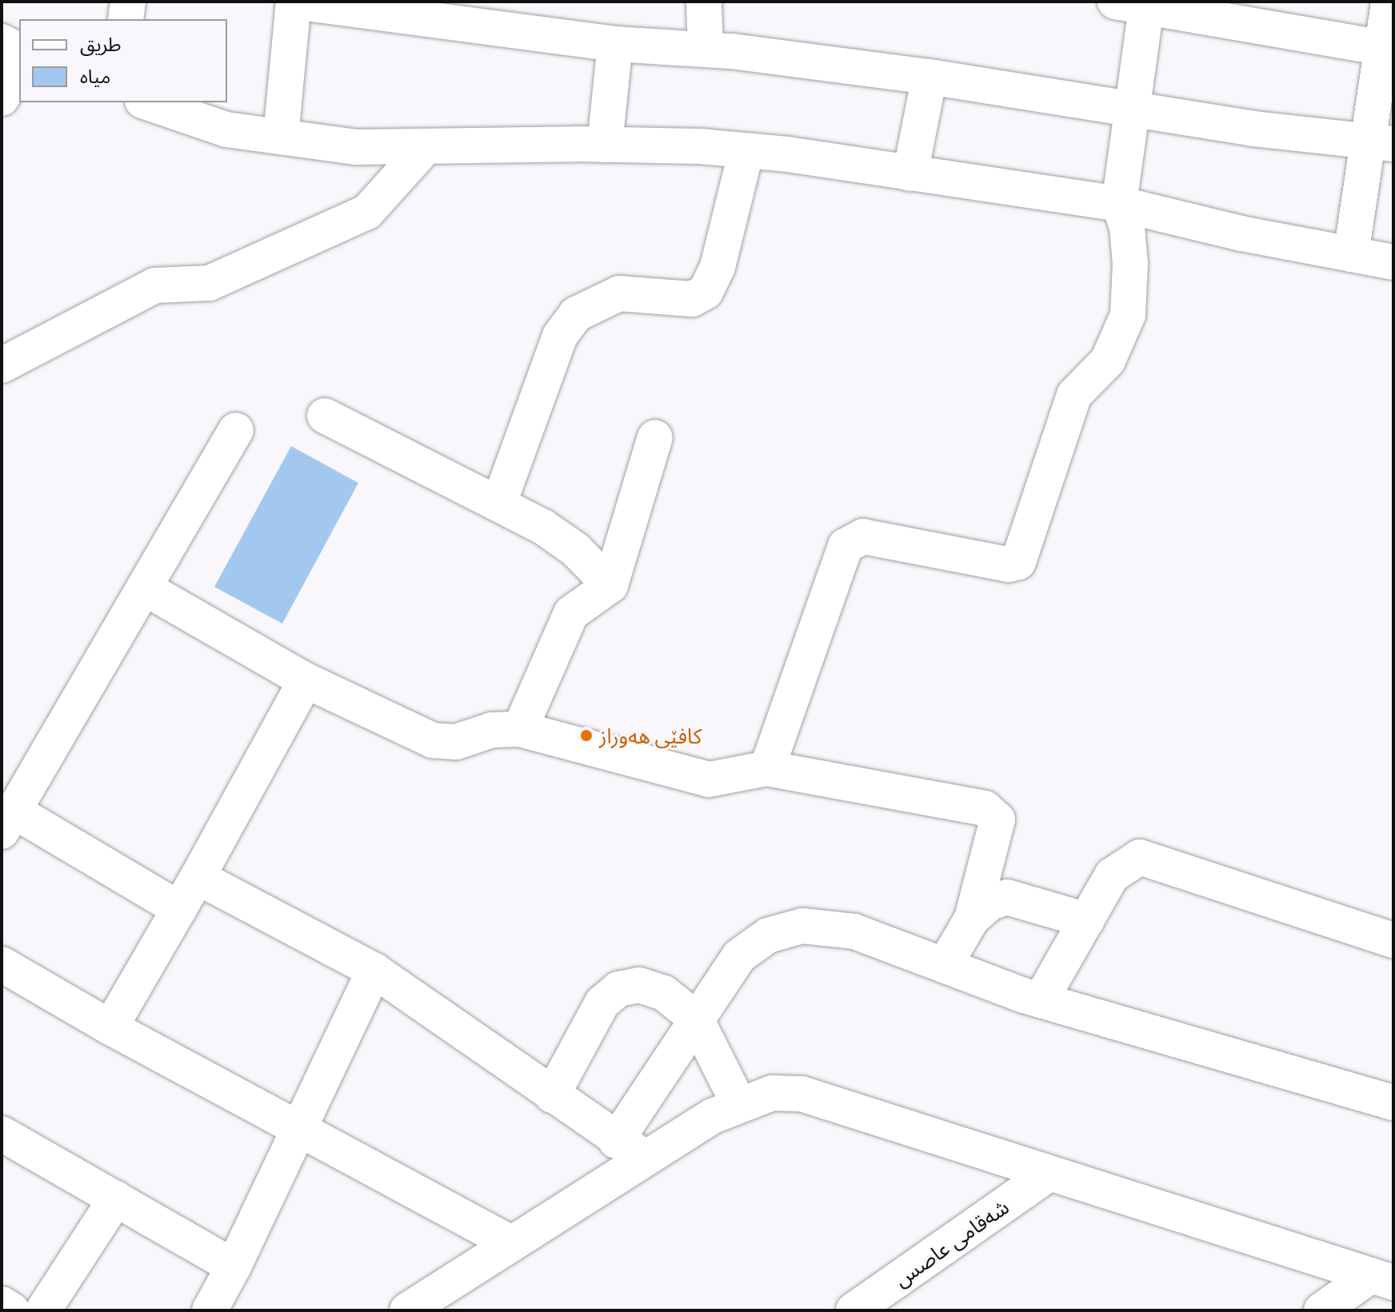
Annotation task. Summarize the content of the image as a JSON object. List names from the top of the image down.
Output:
{
  "streets": {
    "street": ["شه‌قامی عاصس"]
  },
  "places": ["کافێی هەوراز"],
  "legend": ["طريق", "مياه"]
}
